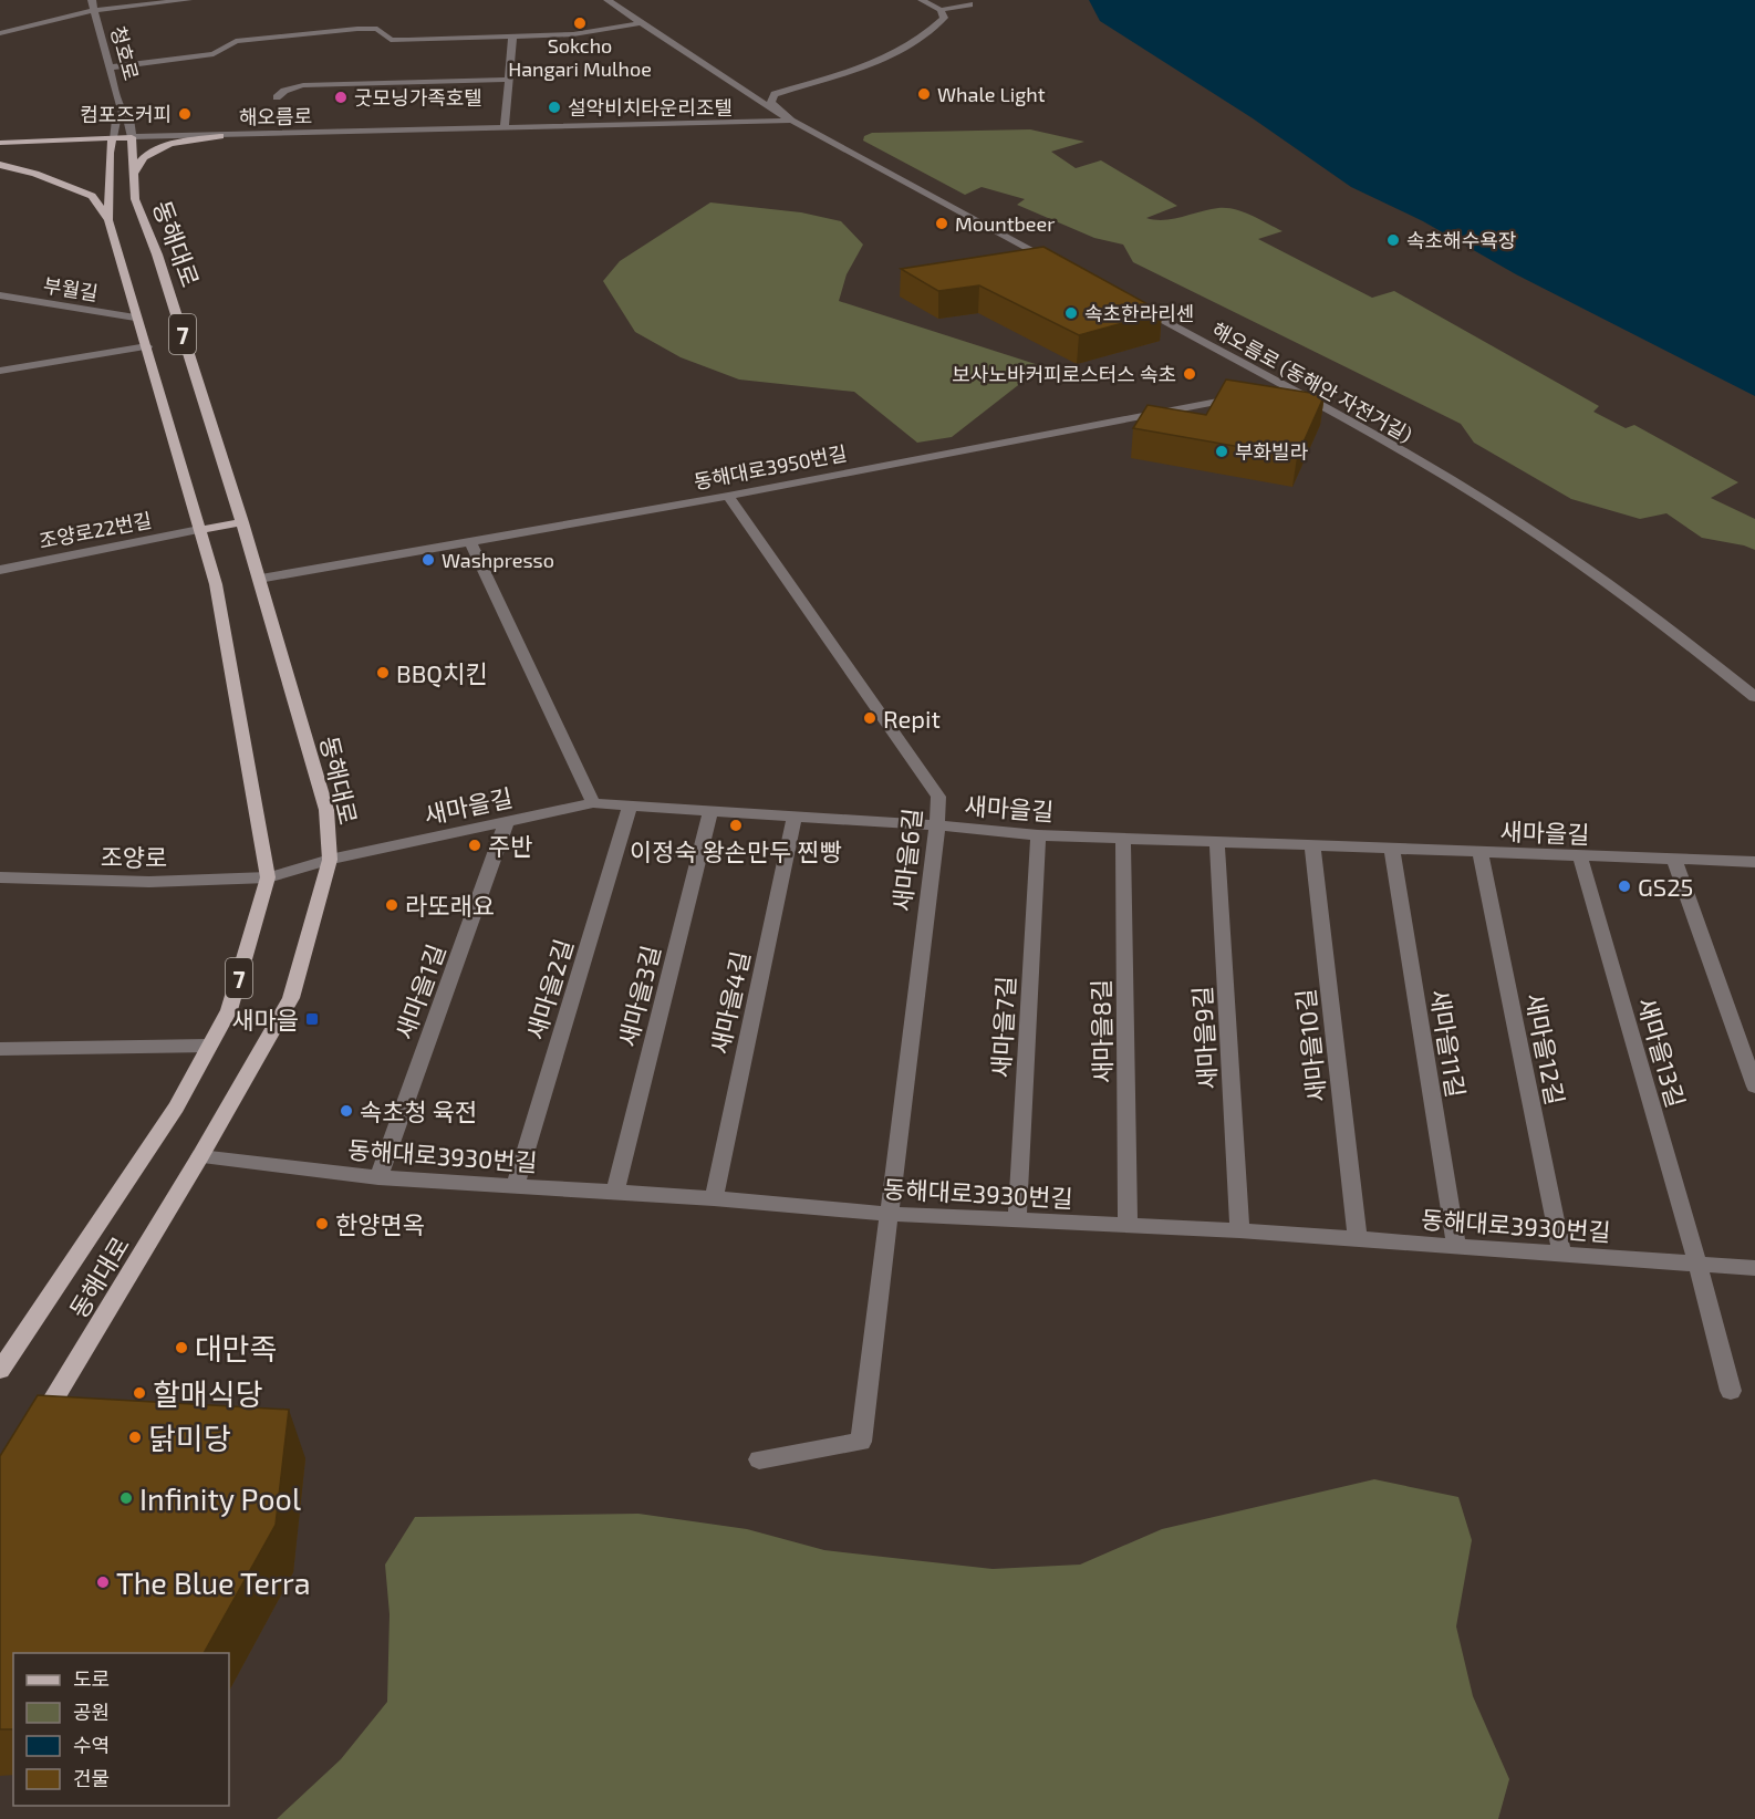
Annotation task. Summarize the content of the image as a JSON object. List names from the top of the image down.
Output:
{
  "streets": {
    "main road": ["동해대로", "7"],
    "street": [
      "청호로",
      "해오름로",
      "부월길",
      "해오름로 (동해안 자전거길)",
      "동해대로3950번길",
      "조양로22번길",
      "새마을길",
      "조양로",
      "새마을6길",
      "새마을2길",
      "새마을1길",
      "새마을3길",
      "새마을4길",
      "새마을7길",
      "새마을8길",
      "새마을9길",
      "새마을11길",
      "새마을10길",
      "새마을12길",
      "새마을13길",
      "동해대로3930번길"
    ]
  },
  "crossings": [
    ["청호로", "해오름로"],
    ["청호로", "동해대로"],
    ["해오름로", "동해대로"],
    ["동해대로", "부월길"],
    ["동해대로", "동해대로3950번길"],
    ["동해대로", "조양로22번길"],
    ["동해대로", "새마을길"],
    ["동해대로", "조양로"],
    ["동해대로", "동해대로3930번길"],
    ["동해대로3950번길", "새마을6길"],
    ["새마을길", "조양로"],
    ["새마을길", "새마을6길"],
    ["새마을길", "새마을2길"],
    ["새마을길", "새마을1길"],
    ["새마을길", "새마을3길"],
    ["새마을길", "새마을4길"],
    ["새마을길", "새마을7길"],
    ["새마을길", "새마을8길"],
    ["새마을길", "새마을9길"],
    ["새마을길", "새마을11길"],
    ["새마을길", "새마을10길"],
    ["새마을길", "새마을12길"],
    ["새마을길", "새마을13길"],
    ["새마을6길", "동해대로3930번길"],
    ["새마을2길", "동해대로3930번길"],
    ["새마을1길", "동해대로3930번길"],
    ["새마을3길", "동해대로3930번길"],
    ["새마을4길", "동해대로3930번길"],
    ["새마을7길", "동해대로3930번길"],
    ["새마을8길", "동해대로3930번길"],
    ["새마을9길", "동해대로3930번길"],
    ["새마을11길", "동해대로3930번길"],
    ["새마을10길", "동해대로3930번길"],
    ["새마을12길", "동해대로3930번길"],
    ["새마을13길", "동해대로3930번길"]
  ],
  "places": {
    "other": [
      "Sokcho Hangari Mulhoe",
      "Whale Light",
      "굿모닝가족호텔",
      "설악비치타운리조텔",
      "컴포즈커피",
      "Mountbeer",
      "속초해수욕장",
      "속초한라리센",
      "보사노바커피로스터스 속초",
      "부화빌라",
      "Washpresso",
      "BBQ치킨",
      "Repit",
      "이정숙 왕손만두 찐빵",
      "주반",
      "GS25",
      "라또래요",
      "속초청 육전",
      "한양면옥",
      "대만족",
      "할매식당",
      "닭미당",
      "Infinity Pool",
      "The Blue Terra"
    ],
    "transit": ["새마을"]
  },
  "legend": [
    "도로",
    "공원",
    "수역",
    "건물"
  ]
}
